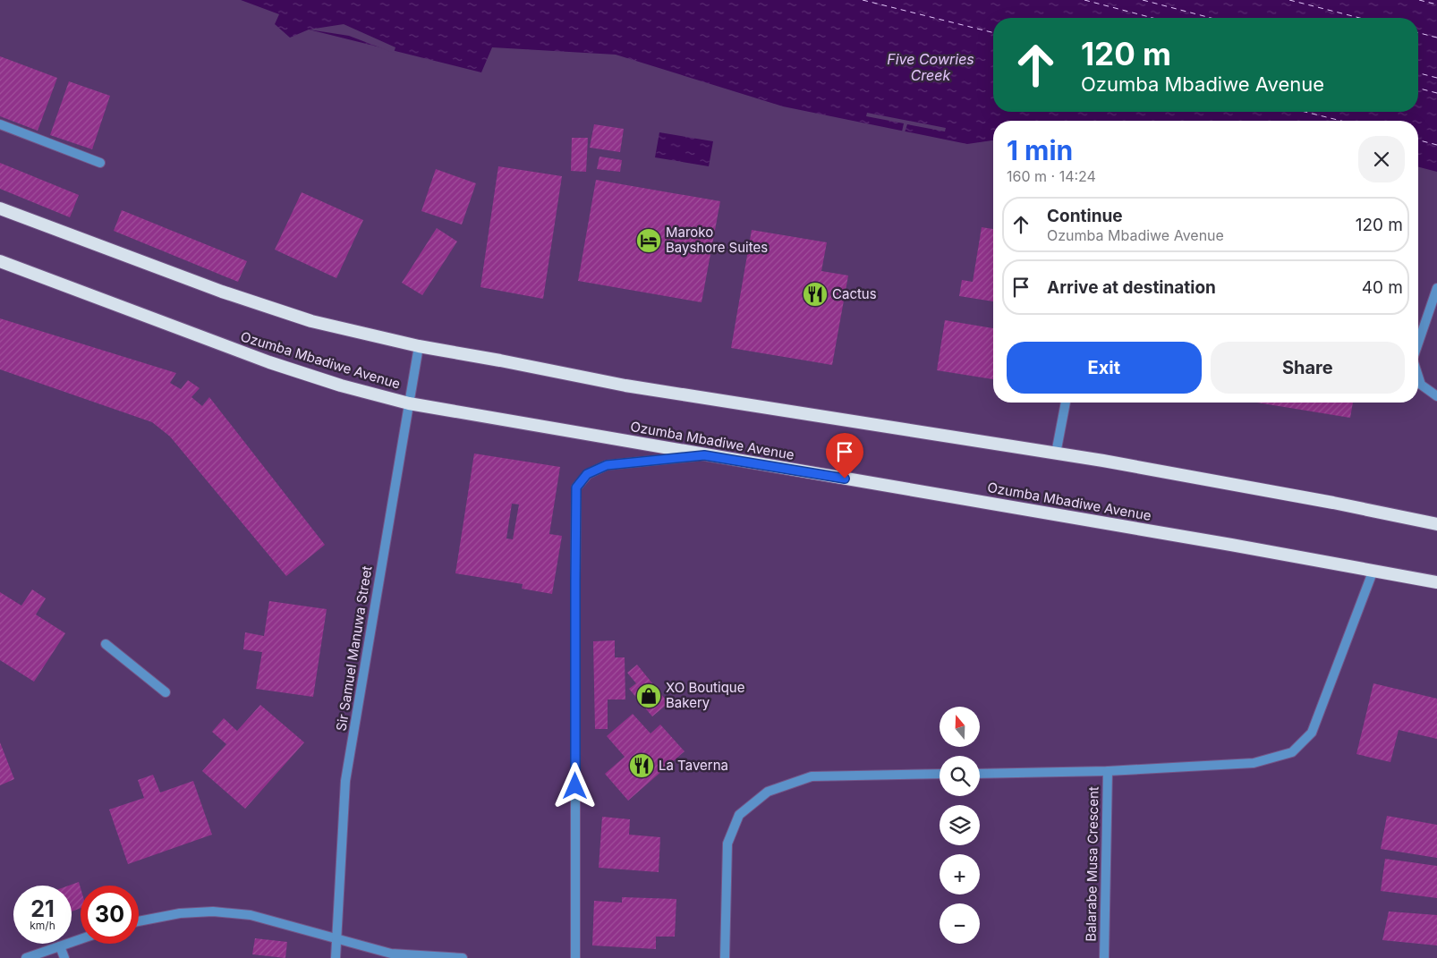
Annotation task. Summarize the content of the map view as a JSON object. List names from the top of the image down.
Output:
{
  "streets": {
    "highway": ["Ozumba Mbadiwe Avenue"],
    "street": ["Sir Samuel Manuwa Street", "Balarabe Musa Crescent"]
  },
  "crossings": [
    ["Ozumba Mbadiwe Avenue", "Sir Samuel Manuwa Street"],
    ["Ozumba Mbadiwe Avenue", "Balarabe Musa Crescent"]
  ],
  "water": ["Five Cowries Creek"],
  "places": {
    "hotel": ["Maroko Bayshore Suites"],
    "restaurant": ["Cactus", "La Taverna"],
    "shop": ["XO Boutique Bakery"]
  },
  "north": "top",
  "page": {
    "turn": ["120 m", "Ozumba Mbadiwe Avenue"],
    "heading": ["1 min", "160 m · 14:24"],
    "list": [
      {
        "name": "Continue",
        "note": "Ozumba Mbadiwe Avenue",
        "value": "120 m"
      },
      {
        "name": "Arrive at destination",
        "value": "40 m"
      }
    ],
    "buttons": ["Exit", "Share"],
    "map_buttons": ["+", "−"],
    "speed": "21 km/h",
    "limit": "30"
  }
}
